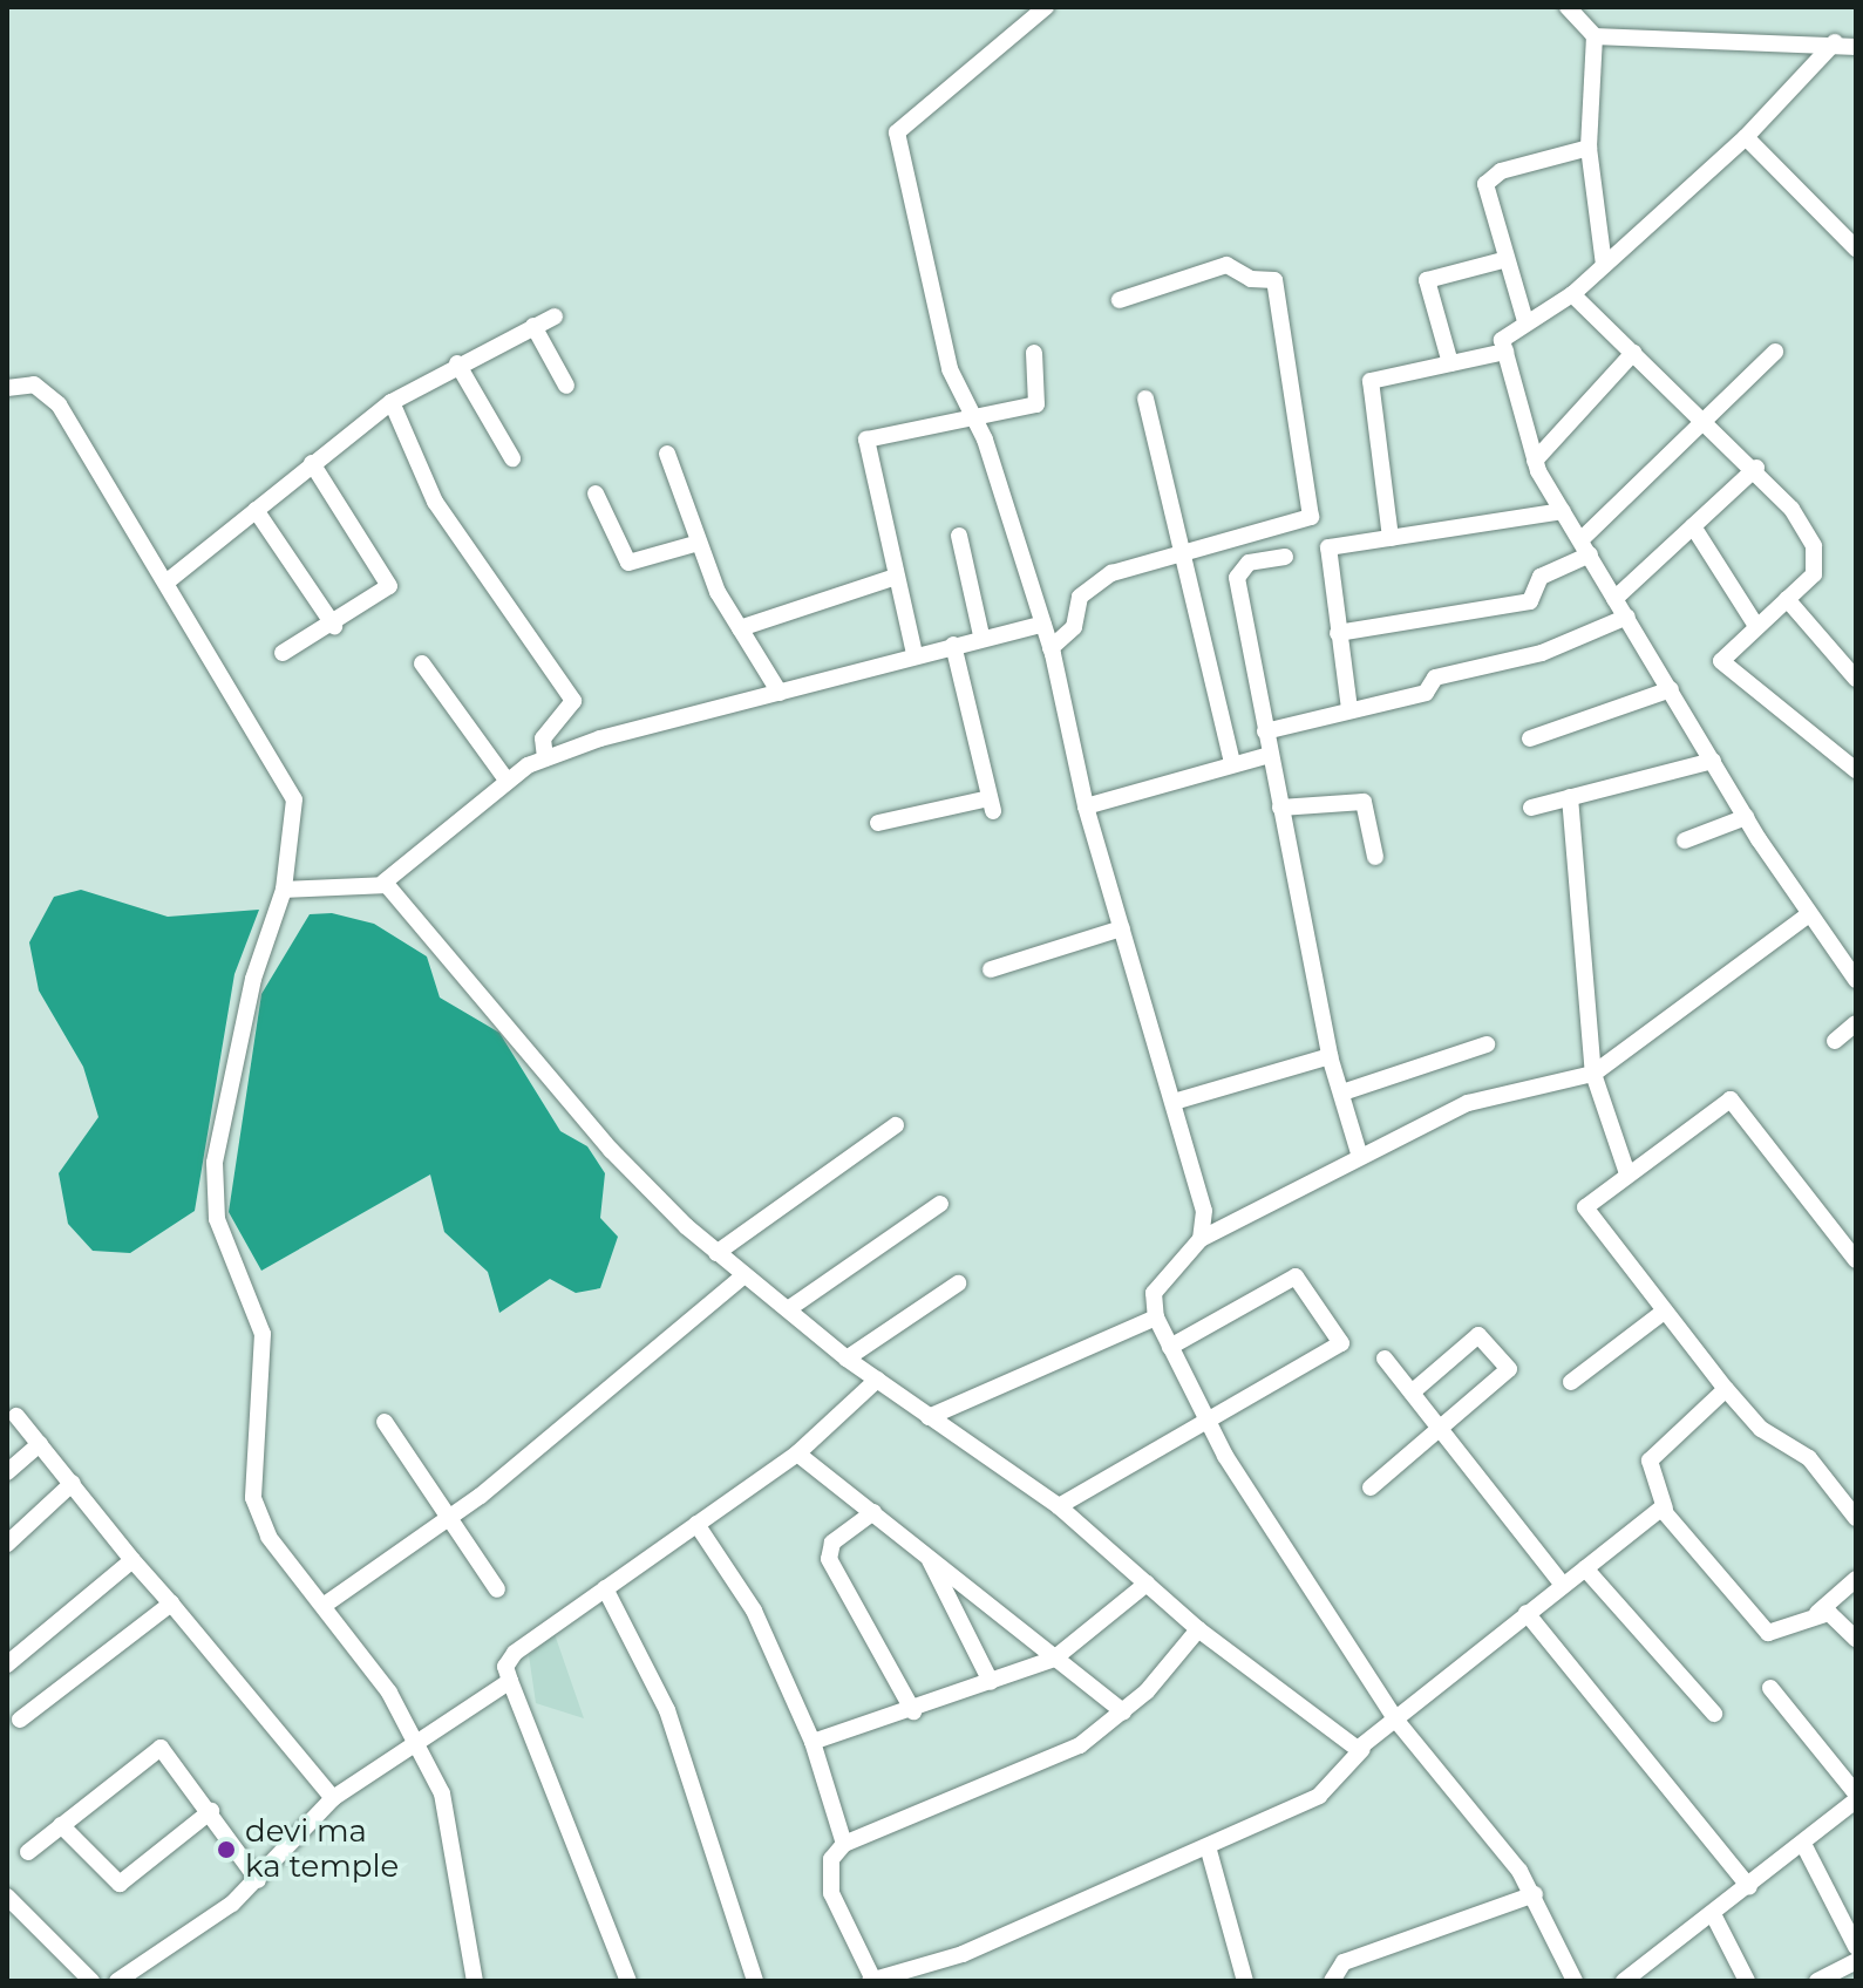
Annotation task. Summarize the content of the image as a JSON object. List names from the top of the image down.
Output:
{
  "places": ["devi ma ka temple"]
}
